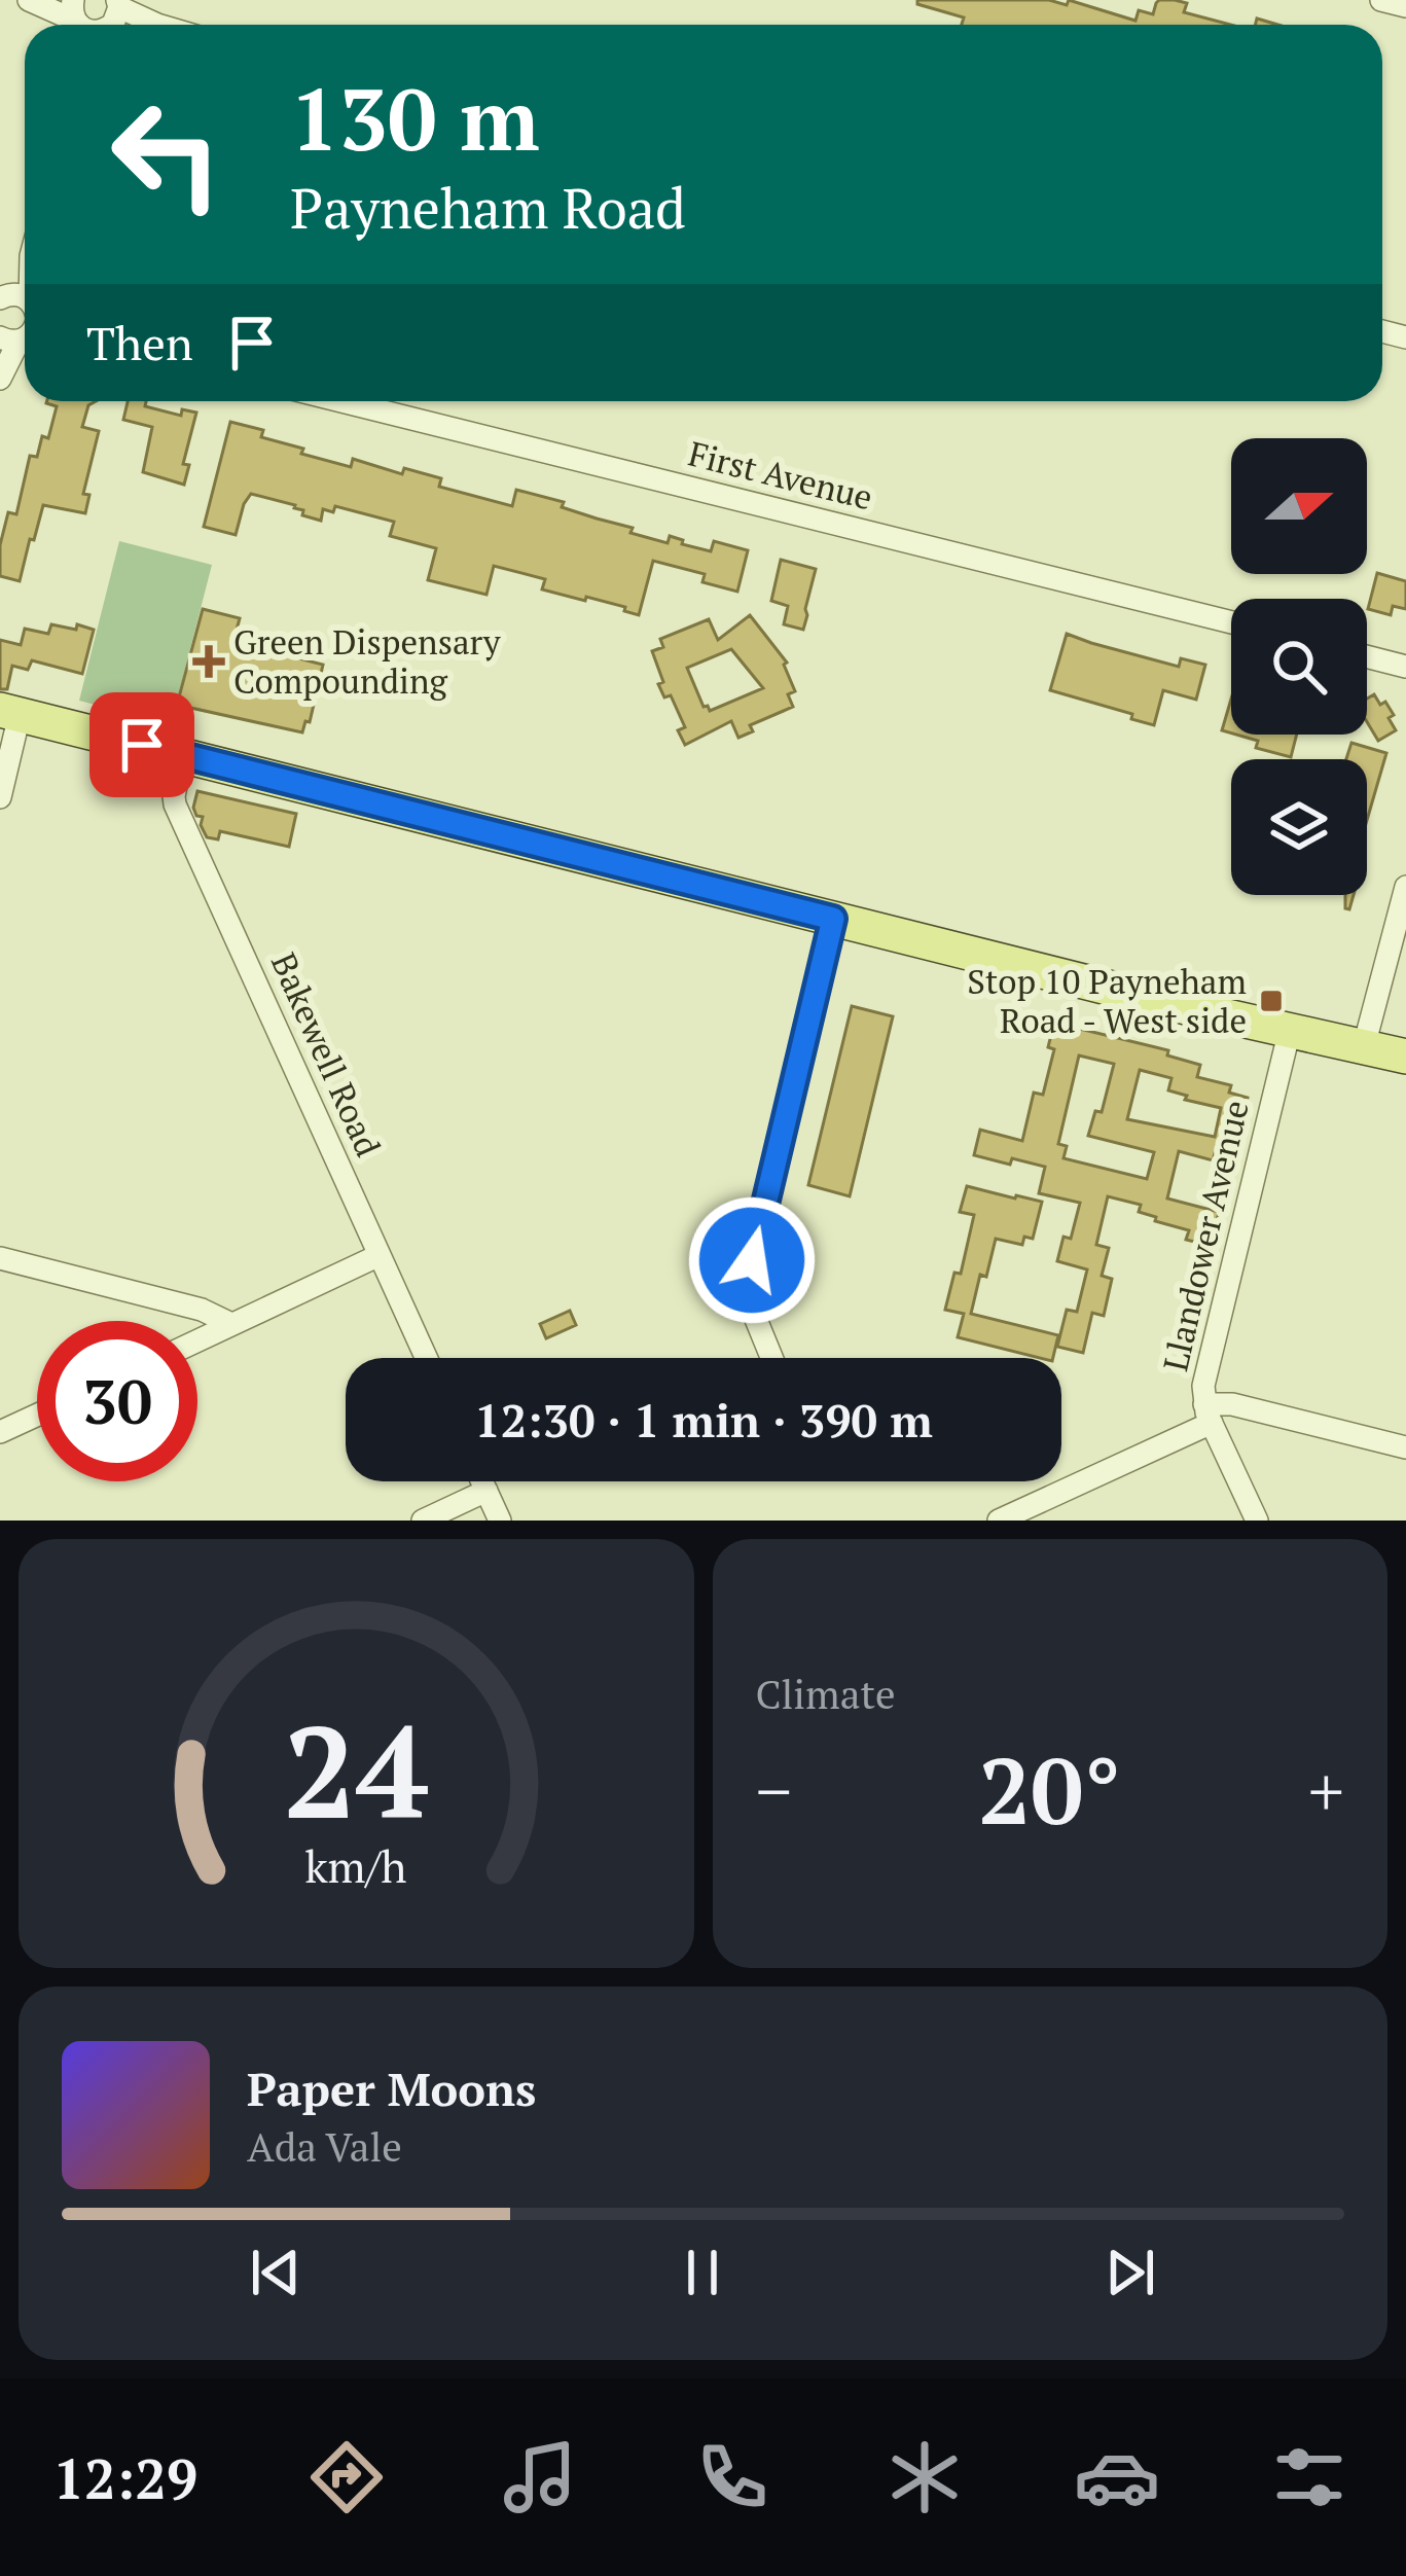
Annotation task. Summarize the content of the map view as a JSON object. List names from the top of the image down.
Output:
{
  "streets": {
    "street": ["First Avenue", "Bakewell Road", "Llandower Avenue"]
  },
  "places": {
    "health": ["Green Dispensary Compounding"],
    "transit": ["Stop 10 Payneham Road - West side"]
  },
  "north": "right",
  "page": {
    "turn": ["130 m", "Payneham Road"],
    "then": "Then",
    "limit": "30",
    "trip": "12:30 · 1 min · 390 m",
    "tile": "Climate",
    "heat": ["−", "20°", "+"],
    "song": ["Paper Moons", "Ada Vale"],
    "tabs": "12:29",
    "gauge": ["24", "km/h"]
  }
}
